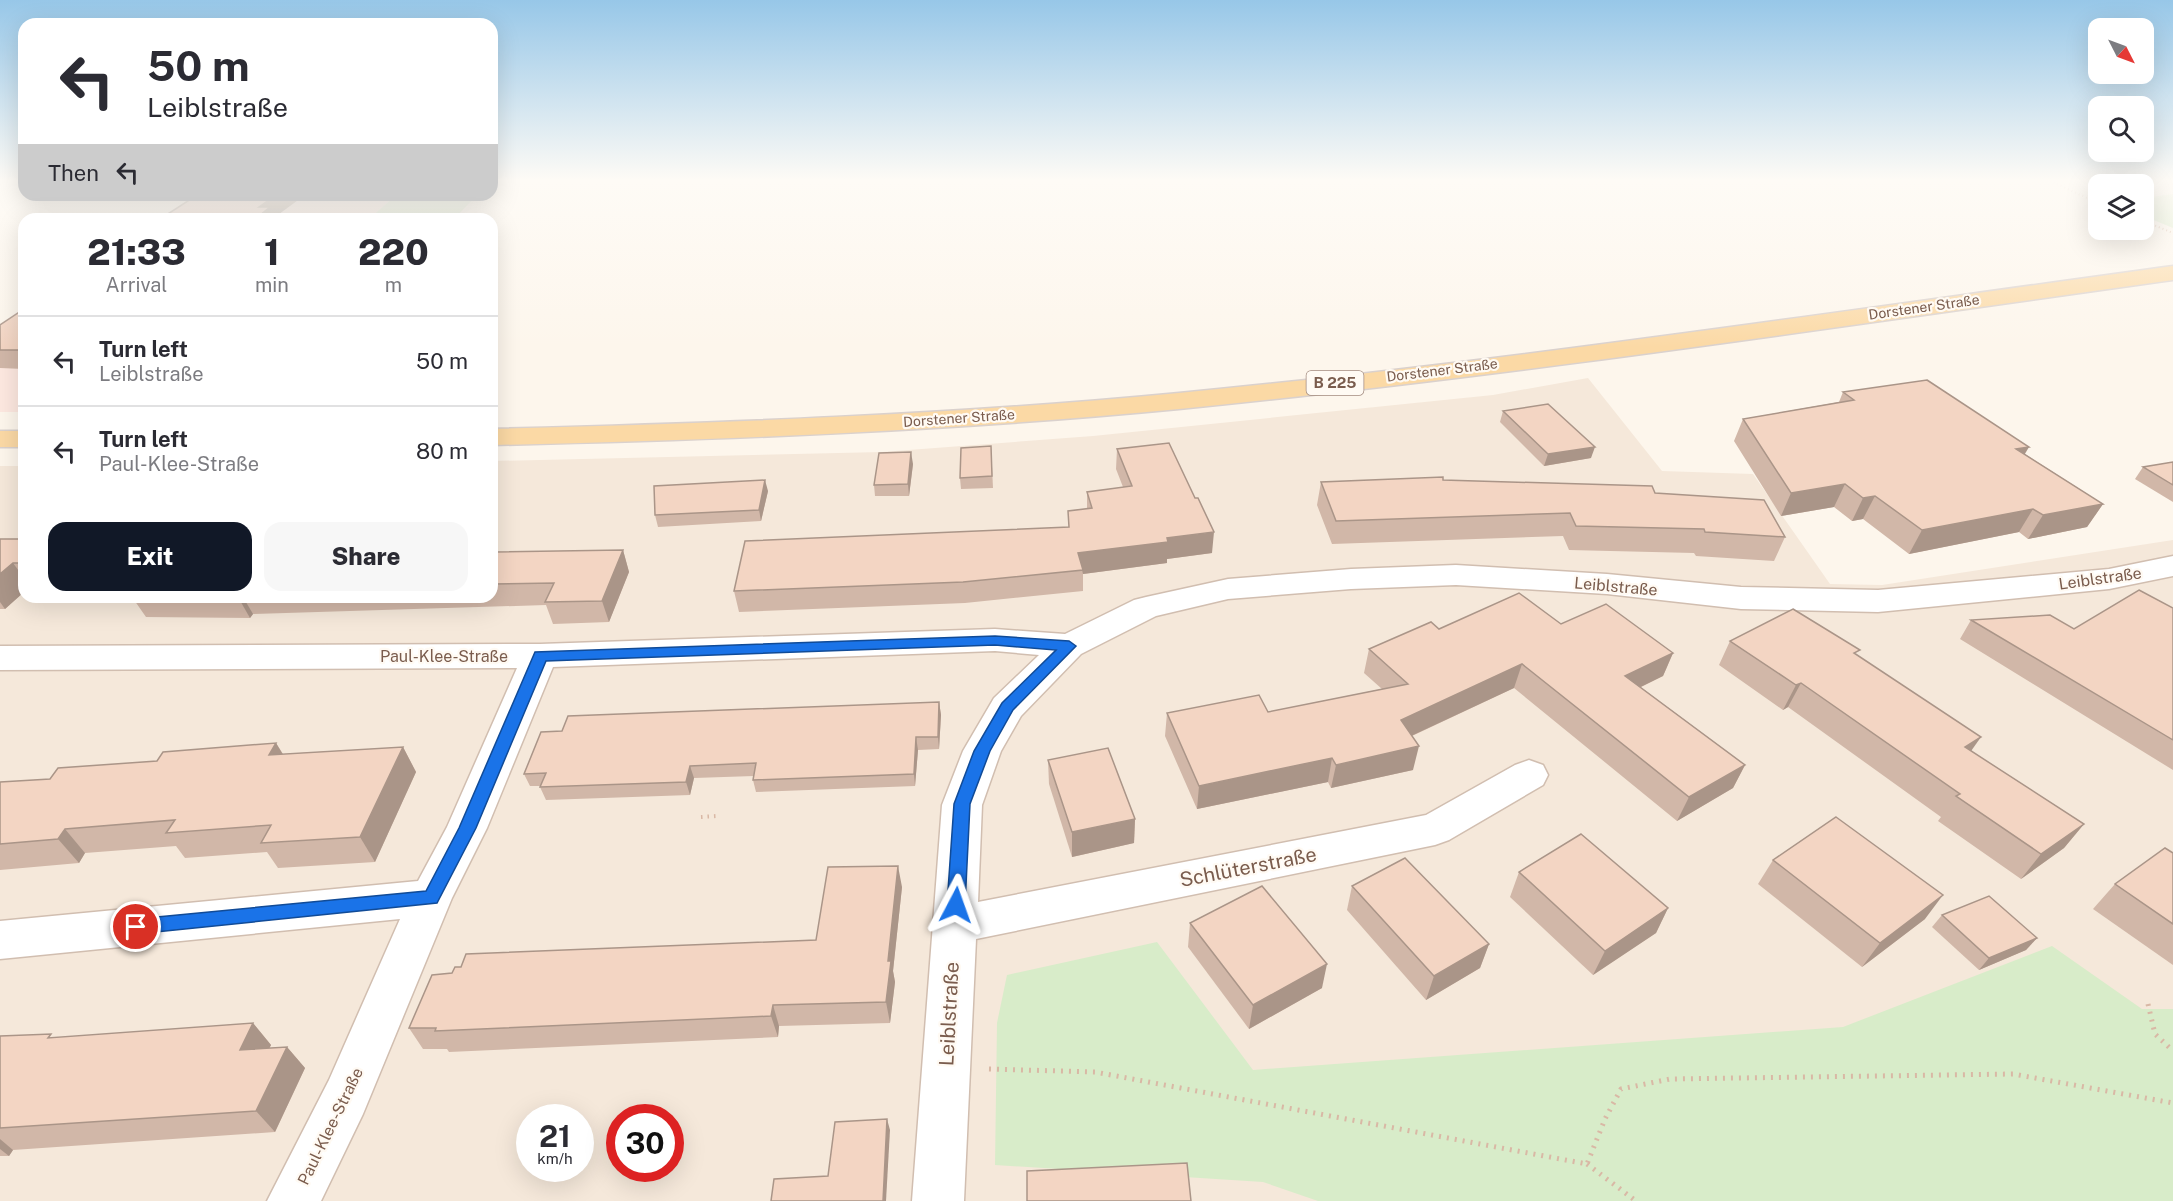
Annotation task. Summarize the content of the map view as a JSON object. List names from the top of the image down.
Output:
{
  "streets": {
    "main road": ["Dorstener Straße", "B 225"],
    "street": ["Leiblstraße", "Paul-Klee-Straße", "Schlüterstraße"]
  },
  "crossings": [
    ["Leiblstraße", "Schlüterstraße"]
  ],
  "north": "bottom right",
  "page": {
    "turn": ["50 m", "Leiblstraße"],
    "then": "Then",
    "eta": [
      "21:33",
      "Arrival",
      "1",
      "min",
      "220",
      "m"
    ],
    "list": [
      {
        "name": "Turn left",
        "note": "Leiblstraße",
        "value": "50 m"
      },
      {
        "name": "Turn left",
        "note": "Paul-Klee-Straße",
        "value": "80 m"
      }
    ],
    "buttons": ["Exit", "Share"],
    "speed": "21 km/h",
    "limit": "30"
  }
}
